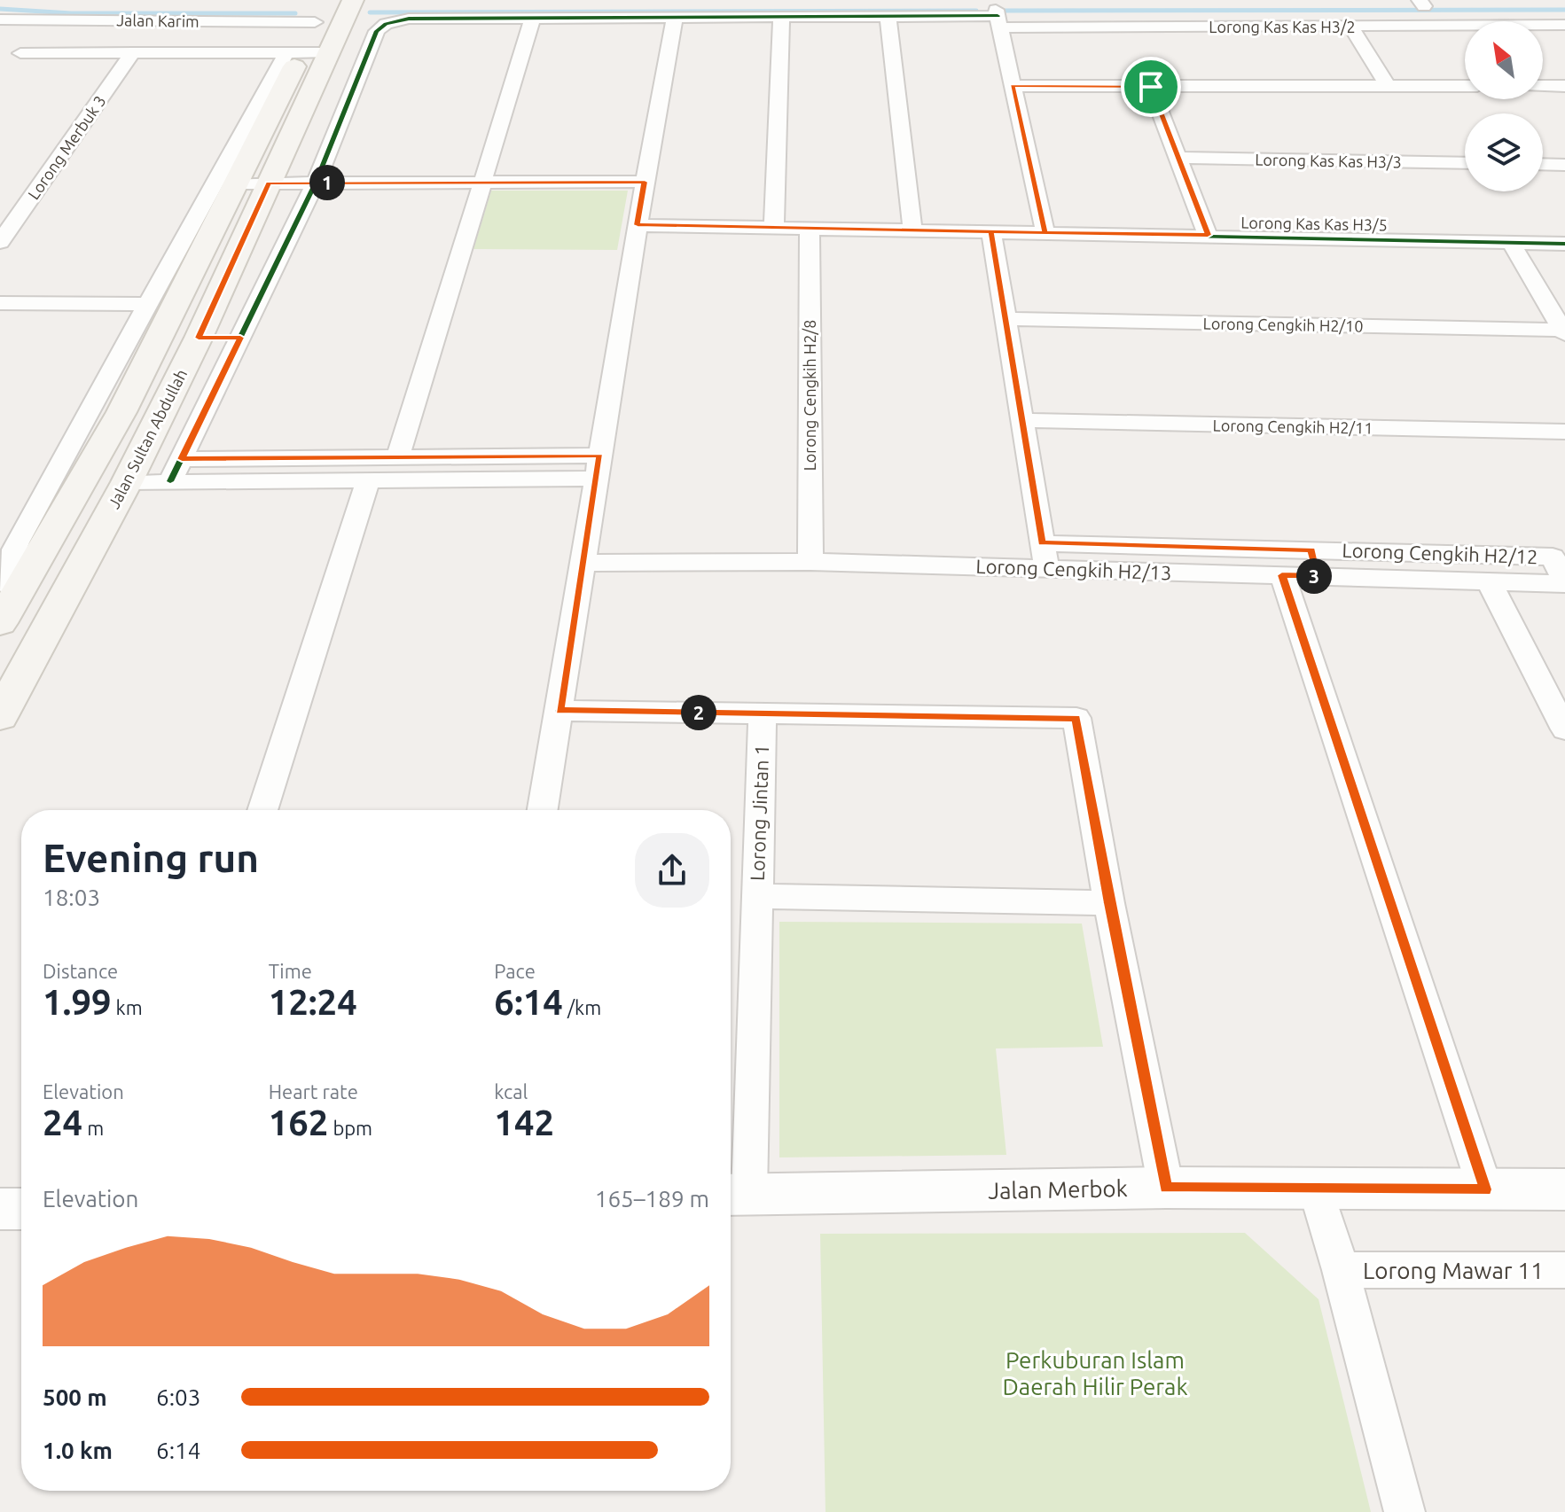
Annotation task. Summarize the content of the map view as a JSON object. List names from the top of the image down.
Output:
{
  "streets": {
    "main road": ["Jalan Sultan Abdullah"],
    "street": [
      "Jalan Karim",
      "Lorong Kas Kas H3/2",
      "Lorong Merbuk 3",
      "Lorong Kas Kas H3/3",
      "Lorong Kas Kas H3/5",
      "Lorong Cengkih H2/10",
      "Lorong Cengkih H2/8",
      "Lorong Cengkih H2/11",
      "Lorong Cengkih H2/12",
      "Lorong Cengkih H2/13",
      "Lorong Jintan 1",
      "Jalan Merbok",
      "Lorong Mawar 11"
    ]
  },
  "crossings": [
    ["Jalan Karim", "Jalan Sultan Abdullah"],
    ["Lorong Kas Kas H3/2", "Jalan Sultan Abdullah"],
    ["Lorong Kas Kas H3/5", "Lorong Cengkih H2/8"],
    ["Lorong Cengkih H2/8", "Lorong Cengkih H2/13"],
    ["Lorong Cengkih H2/12", "Lorong Cengkih H2/13"],
    ["Lorong Jintan 1", "Jalan Merbok"]
  ],
  "parks": ["Perkuburan Islam Daerah Hilir Perak"],
  "north": "top left",
  "page": {
    "pins": ["1", "3", "2"],
    "heading": ["Evening run", "18:03"],
    "stats": [
      ["Distance", "1.99 km"],
      ["Time", "12:24"],
      ["Pace", "6:14 /km"],
      ["Elevation", "24 m"],
      ["Heart rate", "162 bpm"],
      ["kcal", "142"]
    ],
    "chart": ["Elevation", "165–189 m"],
    "list": [
      {
        "name": "500 m",
        "note": "6:03"
      },
      {
        "name": "1.0 km",
        "note": "6:14"
      }
    ]
  }
}
